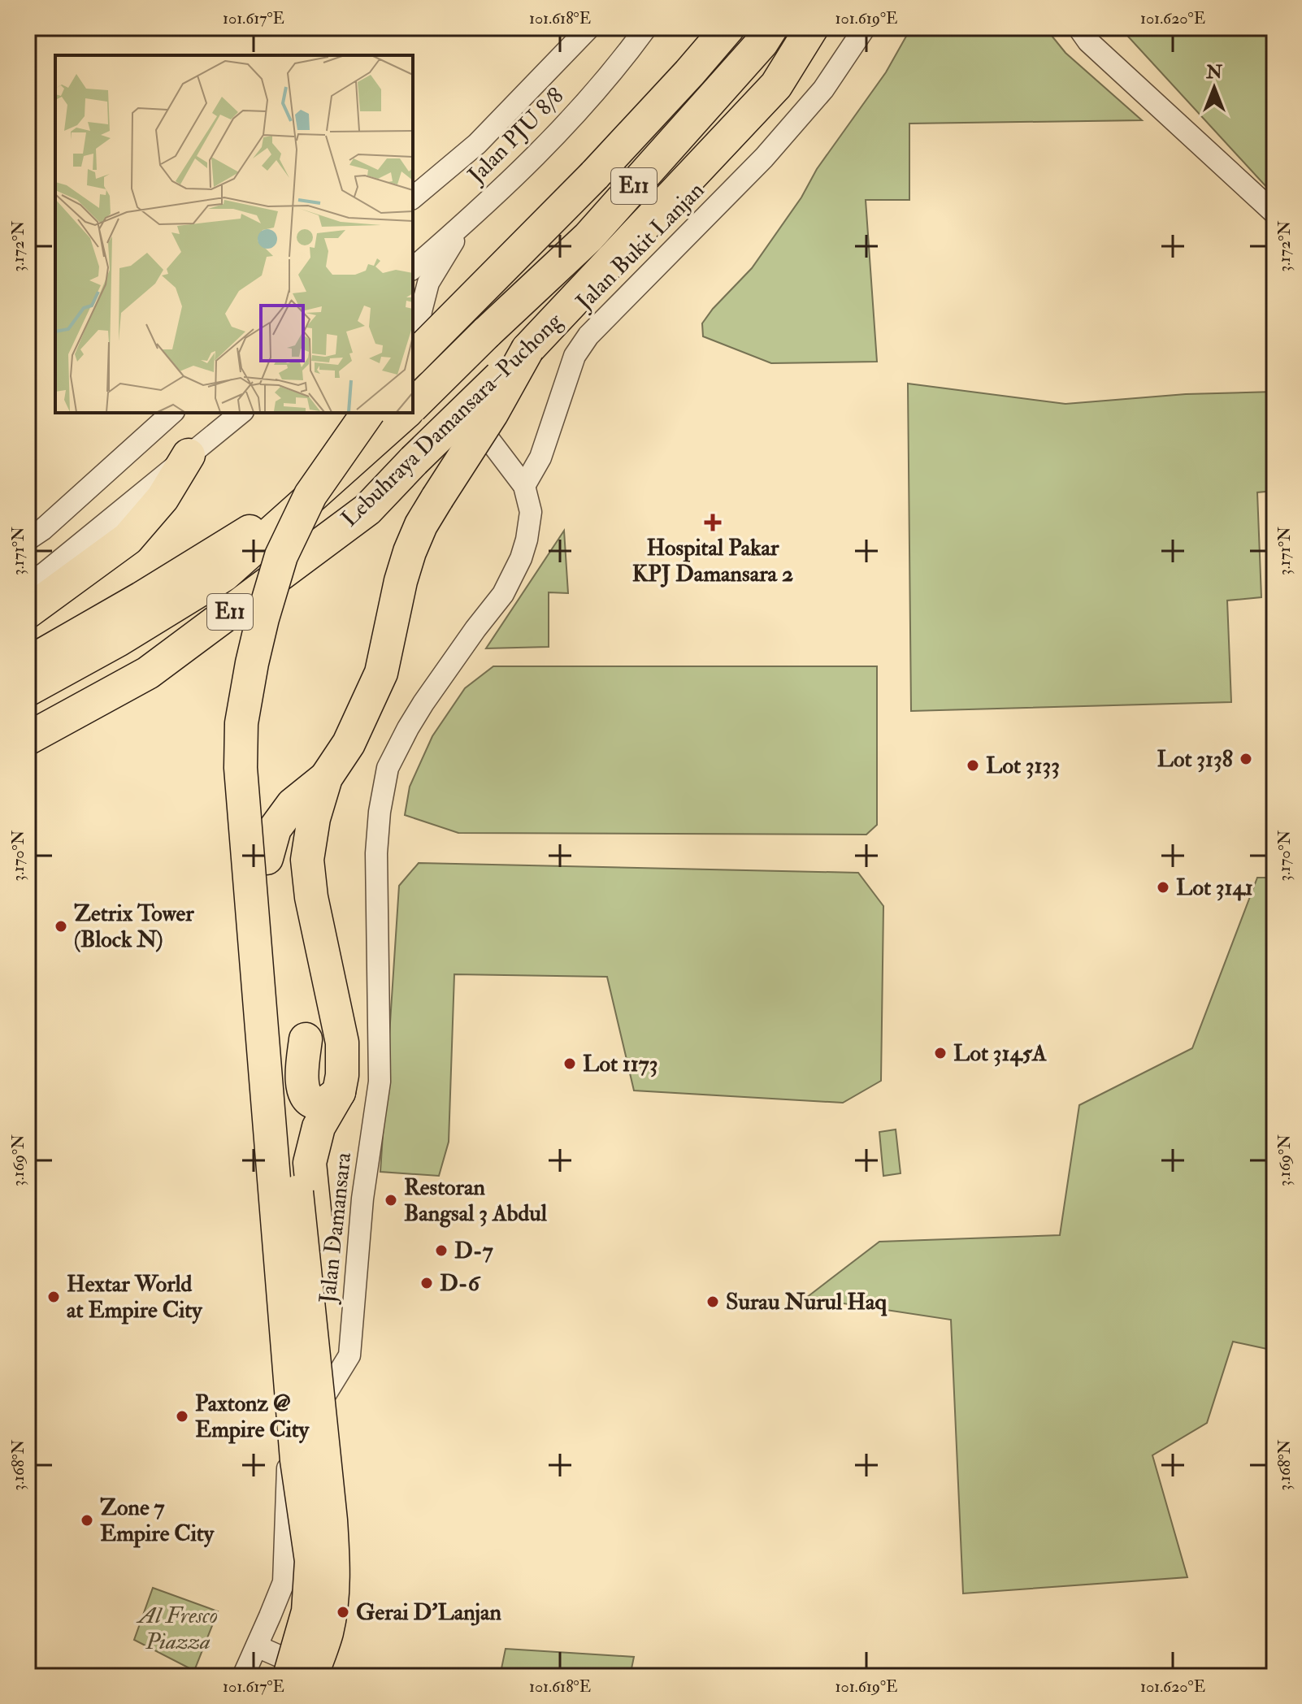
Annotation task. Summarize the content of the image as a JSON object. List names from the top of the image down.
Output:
{
  "streets": {
    "highway": ["E11", "Lebuhraya Damansara–Puchong"],
    "street": ["Jalan PJU 8/8", "Jalan Bukit Lanjan", "Jalan Damansara"]
  },
  "crossings": [
    ["Jalan Bukit Lanjan", "Jalan Damansara"]
  ],
  "parks": ["Al Fresco Piazza"],
  "places": {
    "health": ["Hospital Pakar KPJ Damansara 2"],
    "other": [
      "Lot 3138",
      "Lot 3133",
      "Lot 3141",
      "Zetrix Tower (Block N)",
      "Lot 3145A",
      "Lot 1173",
      "Restoran Bangsal 3 Abdul",
      "D-7",
      "D-6",
      "Hextar World at Empire City",
      "Surau Nurul Haq",
      "Paxtonz @ Empire City",
      "Zone 7 Empire City",
      "Gerai D’Lanjan"
    ]
  },
  "north": "top",
  "coordinates": [
    "101.617°E",
    "101.618°E",
    "101.619°E",
    "101.620°E",
    "3.172°N",
    "3.171°N",
    "3.170°N",
    "3.169°N",
    "3.168°N"
  ]
}
